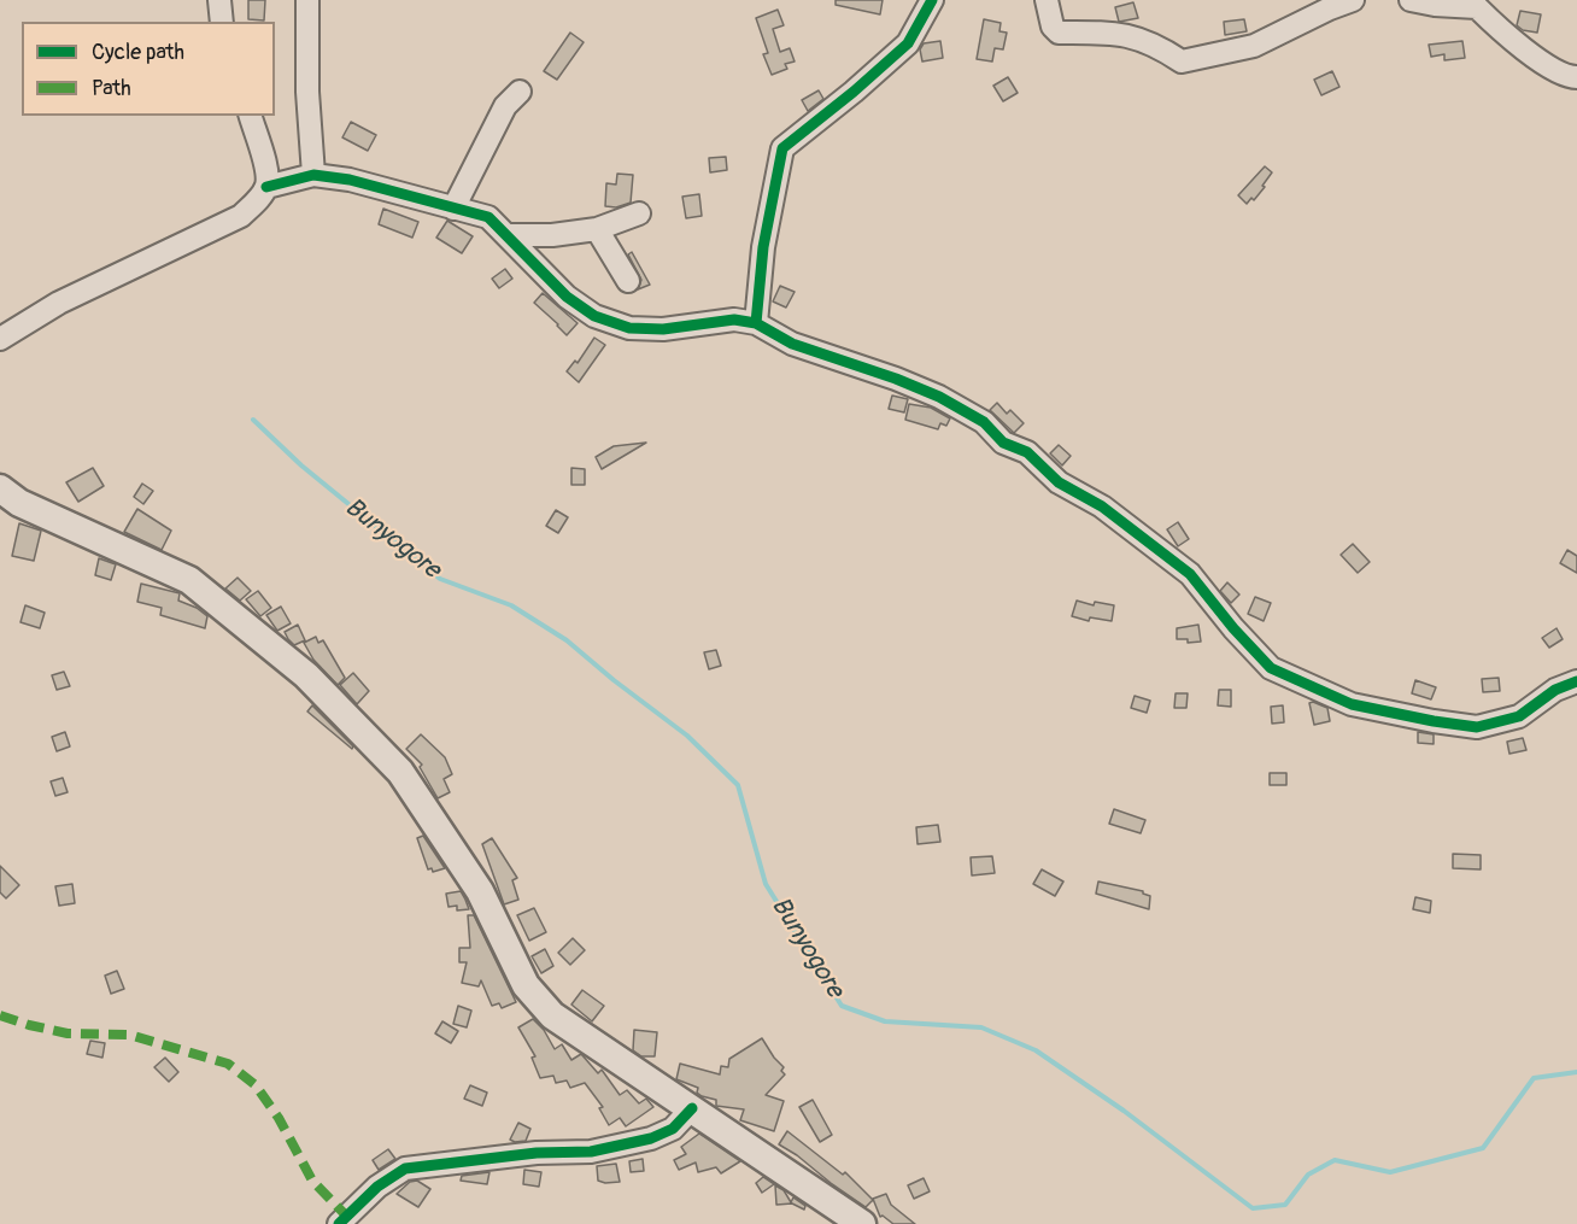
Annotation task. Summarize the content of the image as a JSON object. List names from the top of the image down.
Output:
{
  "water": ["Bunyogore"],
  "legend": ["Cycle path", "Path"]
}
